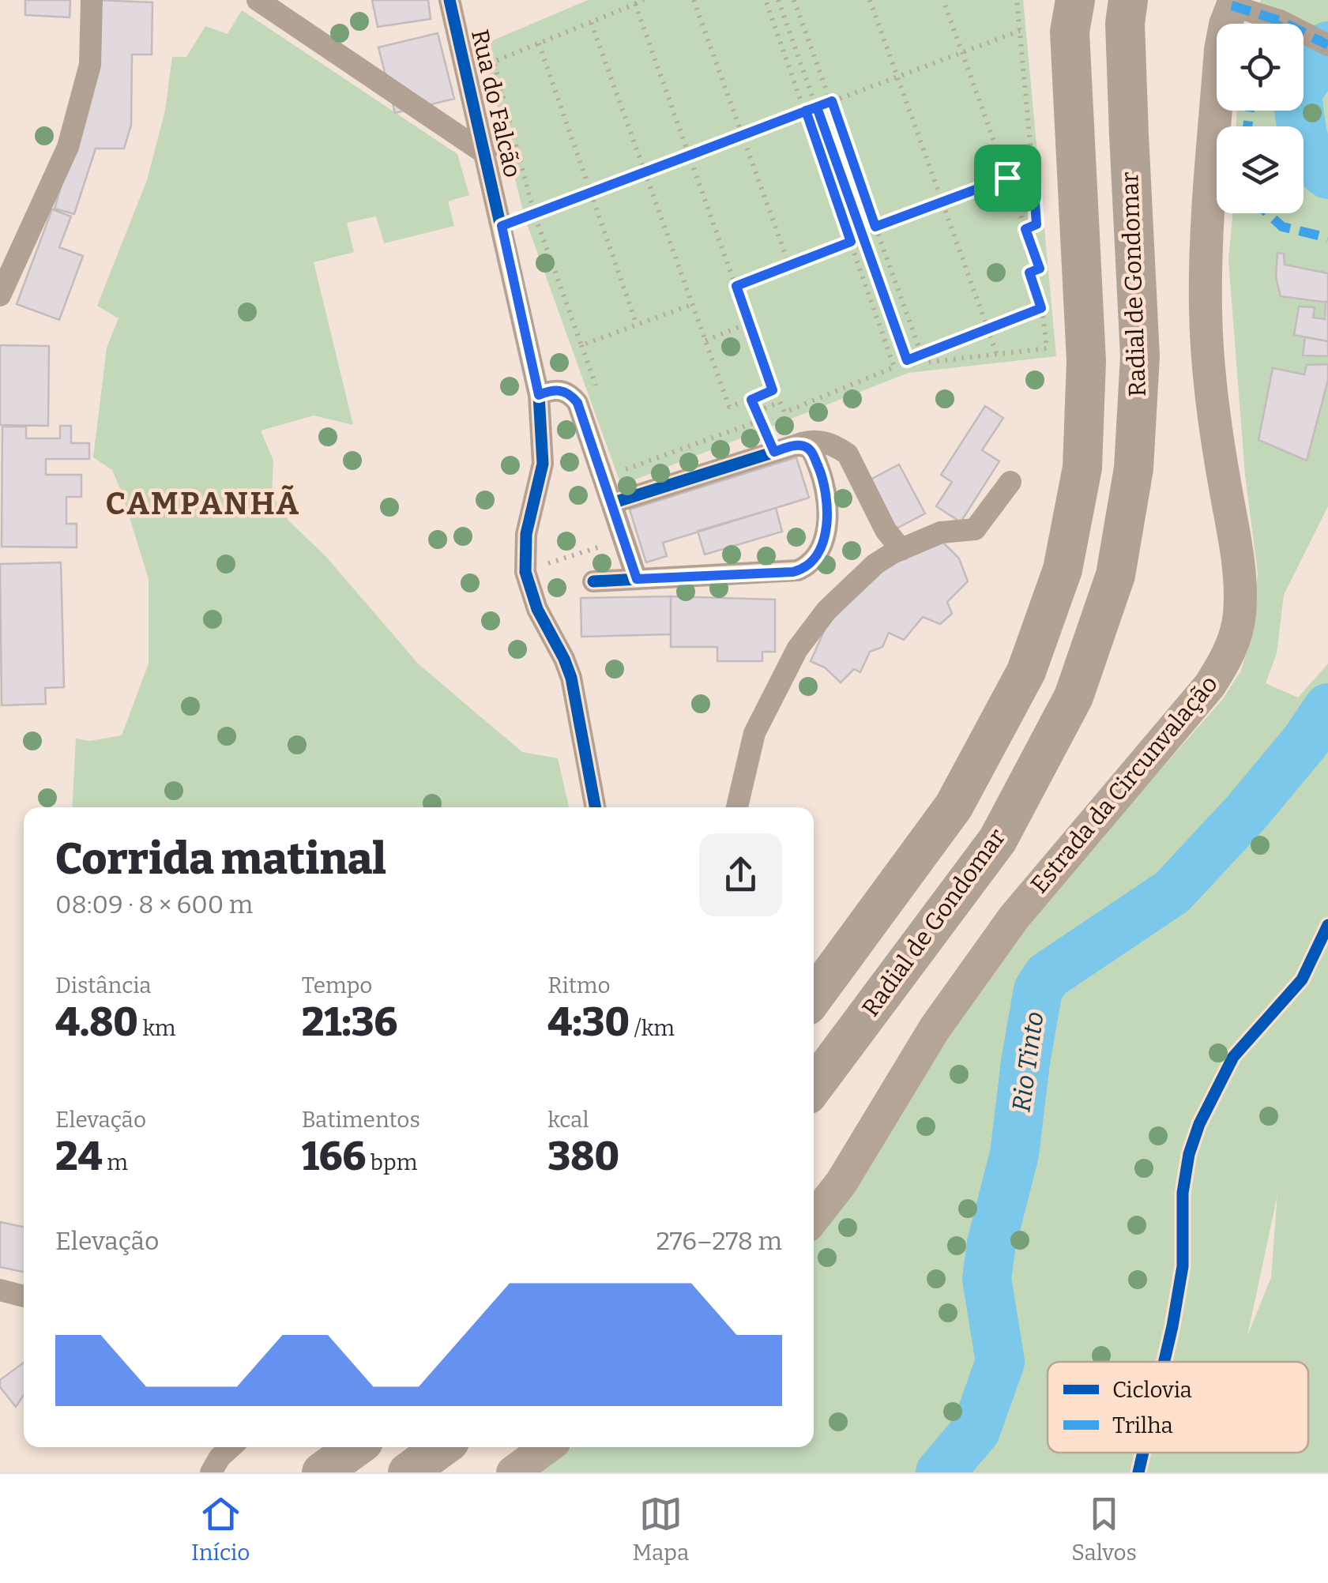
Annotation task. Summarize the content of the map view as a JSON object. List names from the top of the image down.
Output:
{
  "streets": {
    "highway": ["Radial de Gondomar"],
    "main road": ["Estrada da Circunvalação"],
    "street": ["Rua do Falcão"]
  },
  "districts": ["CAMPANHÃ"],
  "water": ["Rio Tinto"],
  "legend": ["Ciclovia", "Trilha"],
  "page": {
    "heading": ["Corrida matinal", "08:09 · 8 × 600 m"],
    "stats": [
      ["Distância", "4.80 km"],
      ["Tempo", "21:36"],
      ["Ritmo", "4:30 /km"],
      ["Elevação", "24 m"],
      ["Batimentos", "166 bpm"],
      ["kcal", "380"]
    ],
    "chart": ["Elevação", "276–278 m"],
    "tabs": ["Início", "Mapa", "Salvos"]
  }
}
